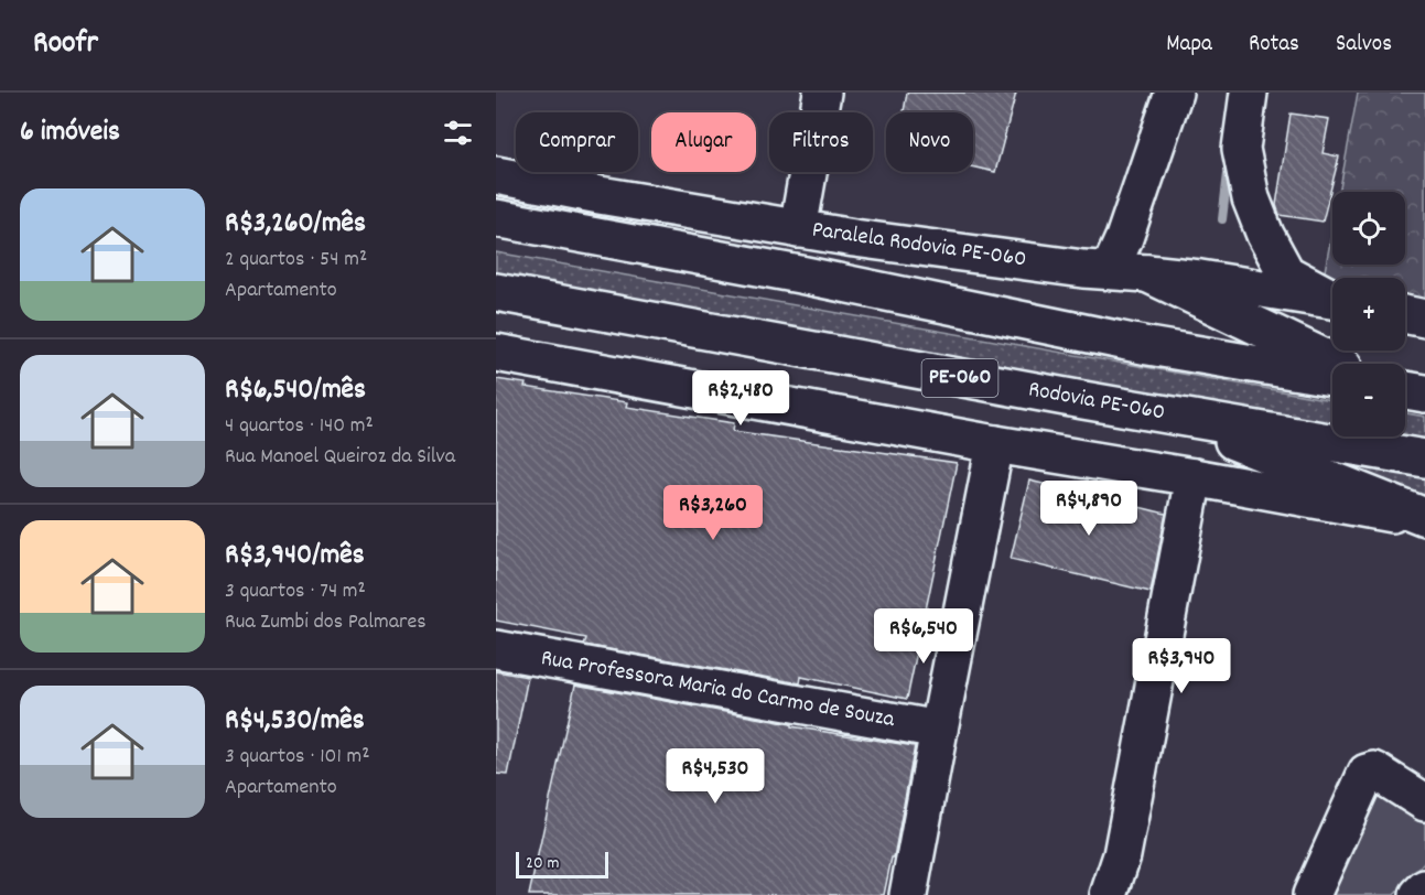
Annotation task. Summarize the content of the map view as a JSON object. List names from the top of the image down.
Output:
{
  "streets": {
    "main road": [
      "Paralela Rodovia PE-060",
      "PE-060",
      "Rodovia PE-060",
      "Rua Professora Maria do Carmo de Souza"
    ]
  },
  "scale_bar": "20 m",
  "page": {
    "header": "Roofr",
    "nav": ["Mapa", "Rotas", "Salvos"],
    "heading": "6 imóveis",
    "chip": [
      "Comprar",
      "Alugar",
      "Filtros",
      "Novo"
    ],
    "list": [
      {
        "name": "R$3,260/mês",
        "note": "2 quartos · 54 m² · Apartamento"
      },
      {
        "name": "R$6,540/mês",
        "note": "4 quartos · 140 m² · Rua Manoel Queiroz da Silva"
      },
      {
        "name": "R$3,940/mês",
        "note": "3 quartos · 74 m² · Rua Zumbi dos Palmares"
      },
      {
        "name": "R$4,530/mês",
        "note": "3 quartos · 101 m² · Apartamento"
      }
    ],
    "map_buttons": ["+", "−"],
    "price": [
      "R$2,480",
      "R$4,890",
      "R$3,260",
      "R$6,540",
      "R$3,940",
      "R$4,530"
    ],
    "scale": "20 m"
  }
}
